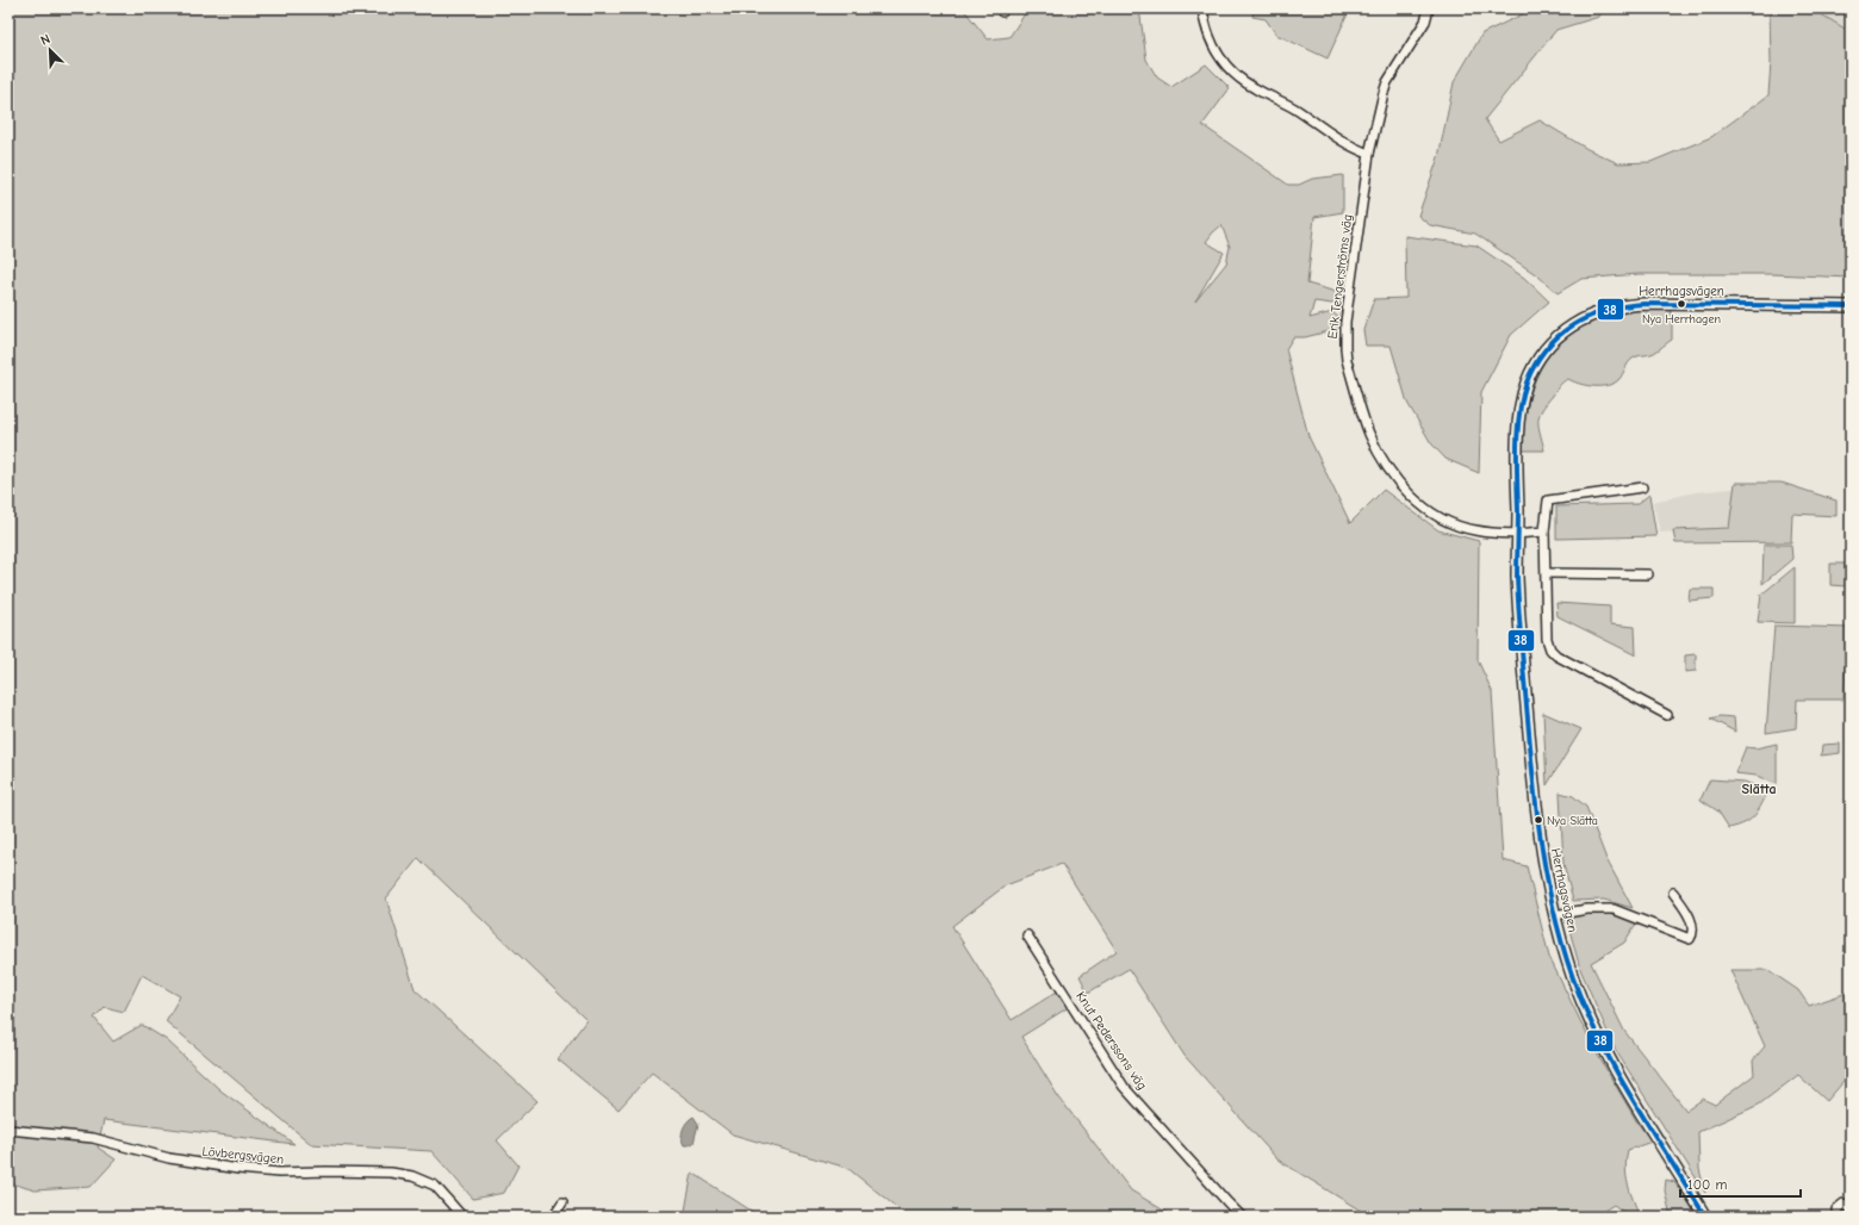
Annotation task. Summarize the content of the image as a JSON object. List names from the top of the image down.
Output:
{
  "streets": {
    "street": [
      "Erik Tengerströms väg",
      "Herrhagsvägen",
      "Knut Pederssons väg",
      "Lövbergsvägen"
    ]
  },
  "crossings": [
    ["Erik Tengerströms väg", "Herrhagsvägen"]
  ],
  "districts": ["Slätta"],
  "places": ["Nya Herrhagen", "Nya Slätta"],
  "lines": ["transit line 38"],
  "scale_bar": "100 m",
  "north": "top left"
}
